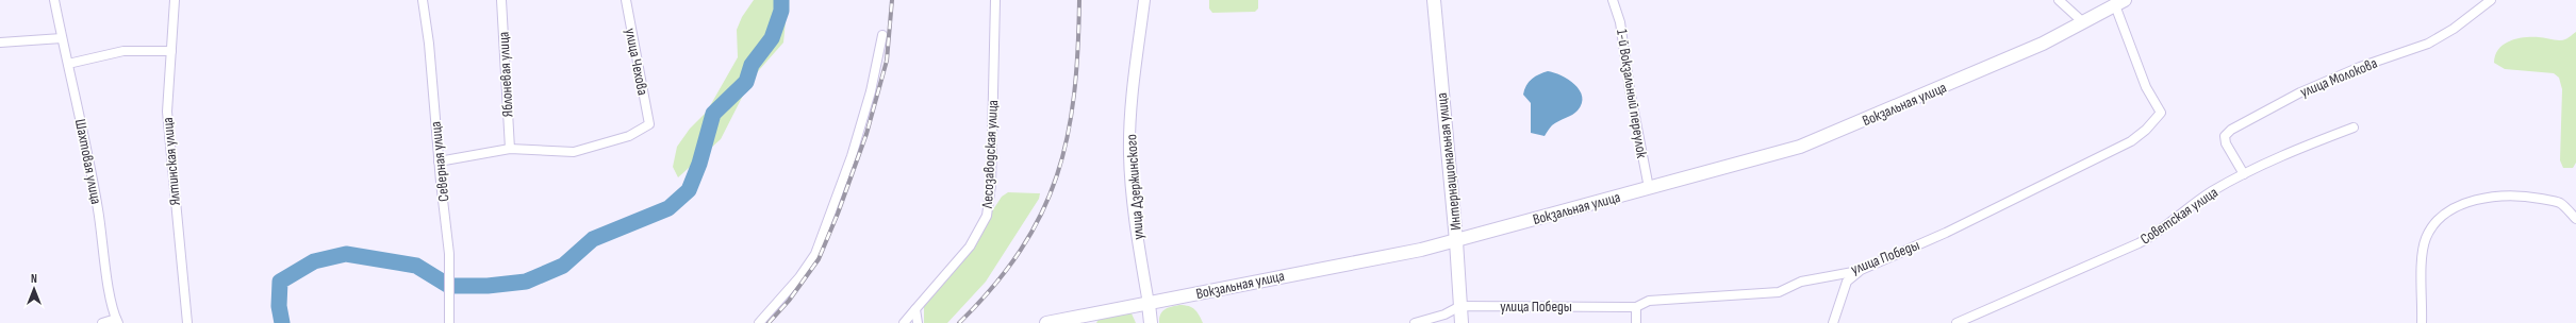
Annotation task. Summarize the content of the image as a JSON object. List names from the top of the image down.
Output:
{
  "streets": {
    "main road": ["Вокзальная улица", "Интернациональная улица", "улица Дзержинского"],
    "street": [
      "улица Чехова",
      "Яблоневая улица",
      "улица Молокова",
      "1-й Вокзальный переулок",
      "Лесозаводская улица",
      "Шахтовая улица",
      "Ялтинская улица",
      "Северная улица",
      "Советская улица",
      "улица Победы"
    ]
  },
  "crossings": [
    ["улица Чехова", "Яблоневая улица"],
    ["улица Молокова", "Советская улица"],
    ["1-й Вокзальный переулок", "Вокзальная улица"],
    ["Вокзальная улица", "Интернациональная улица"],
    ["Вокзальная улица", "улица Дзержинского"],
    ["Вокзальная улица", "улица Победы"],
    ["Интернациональная улица", "улица Победы"]
  ],
  "north": "top"
}
